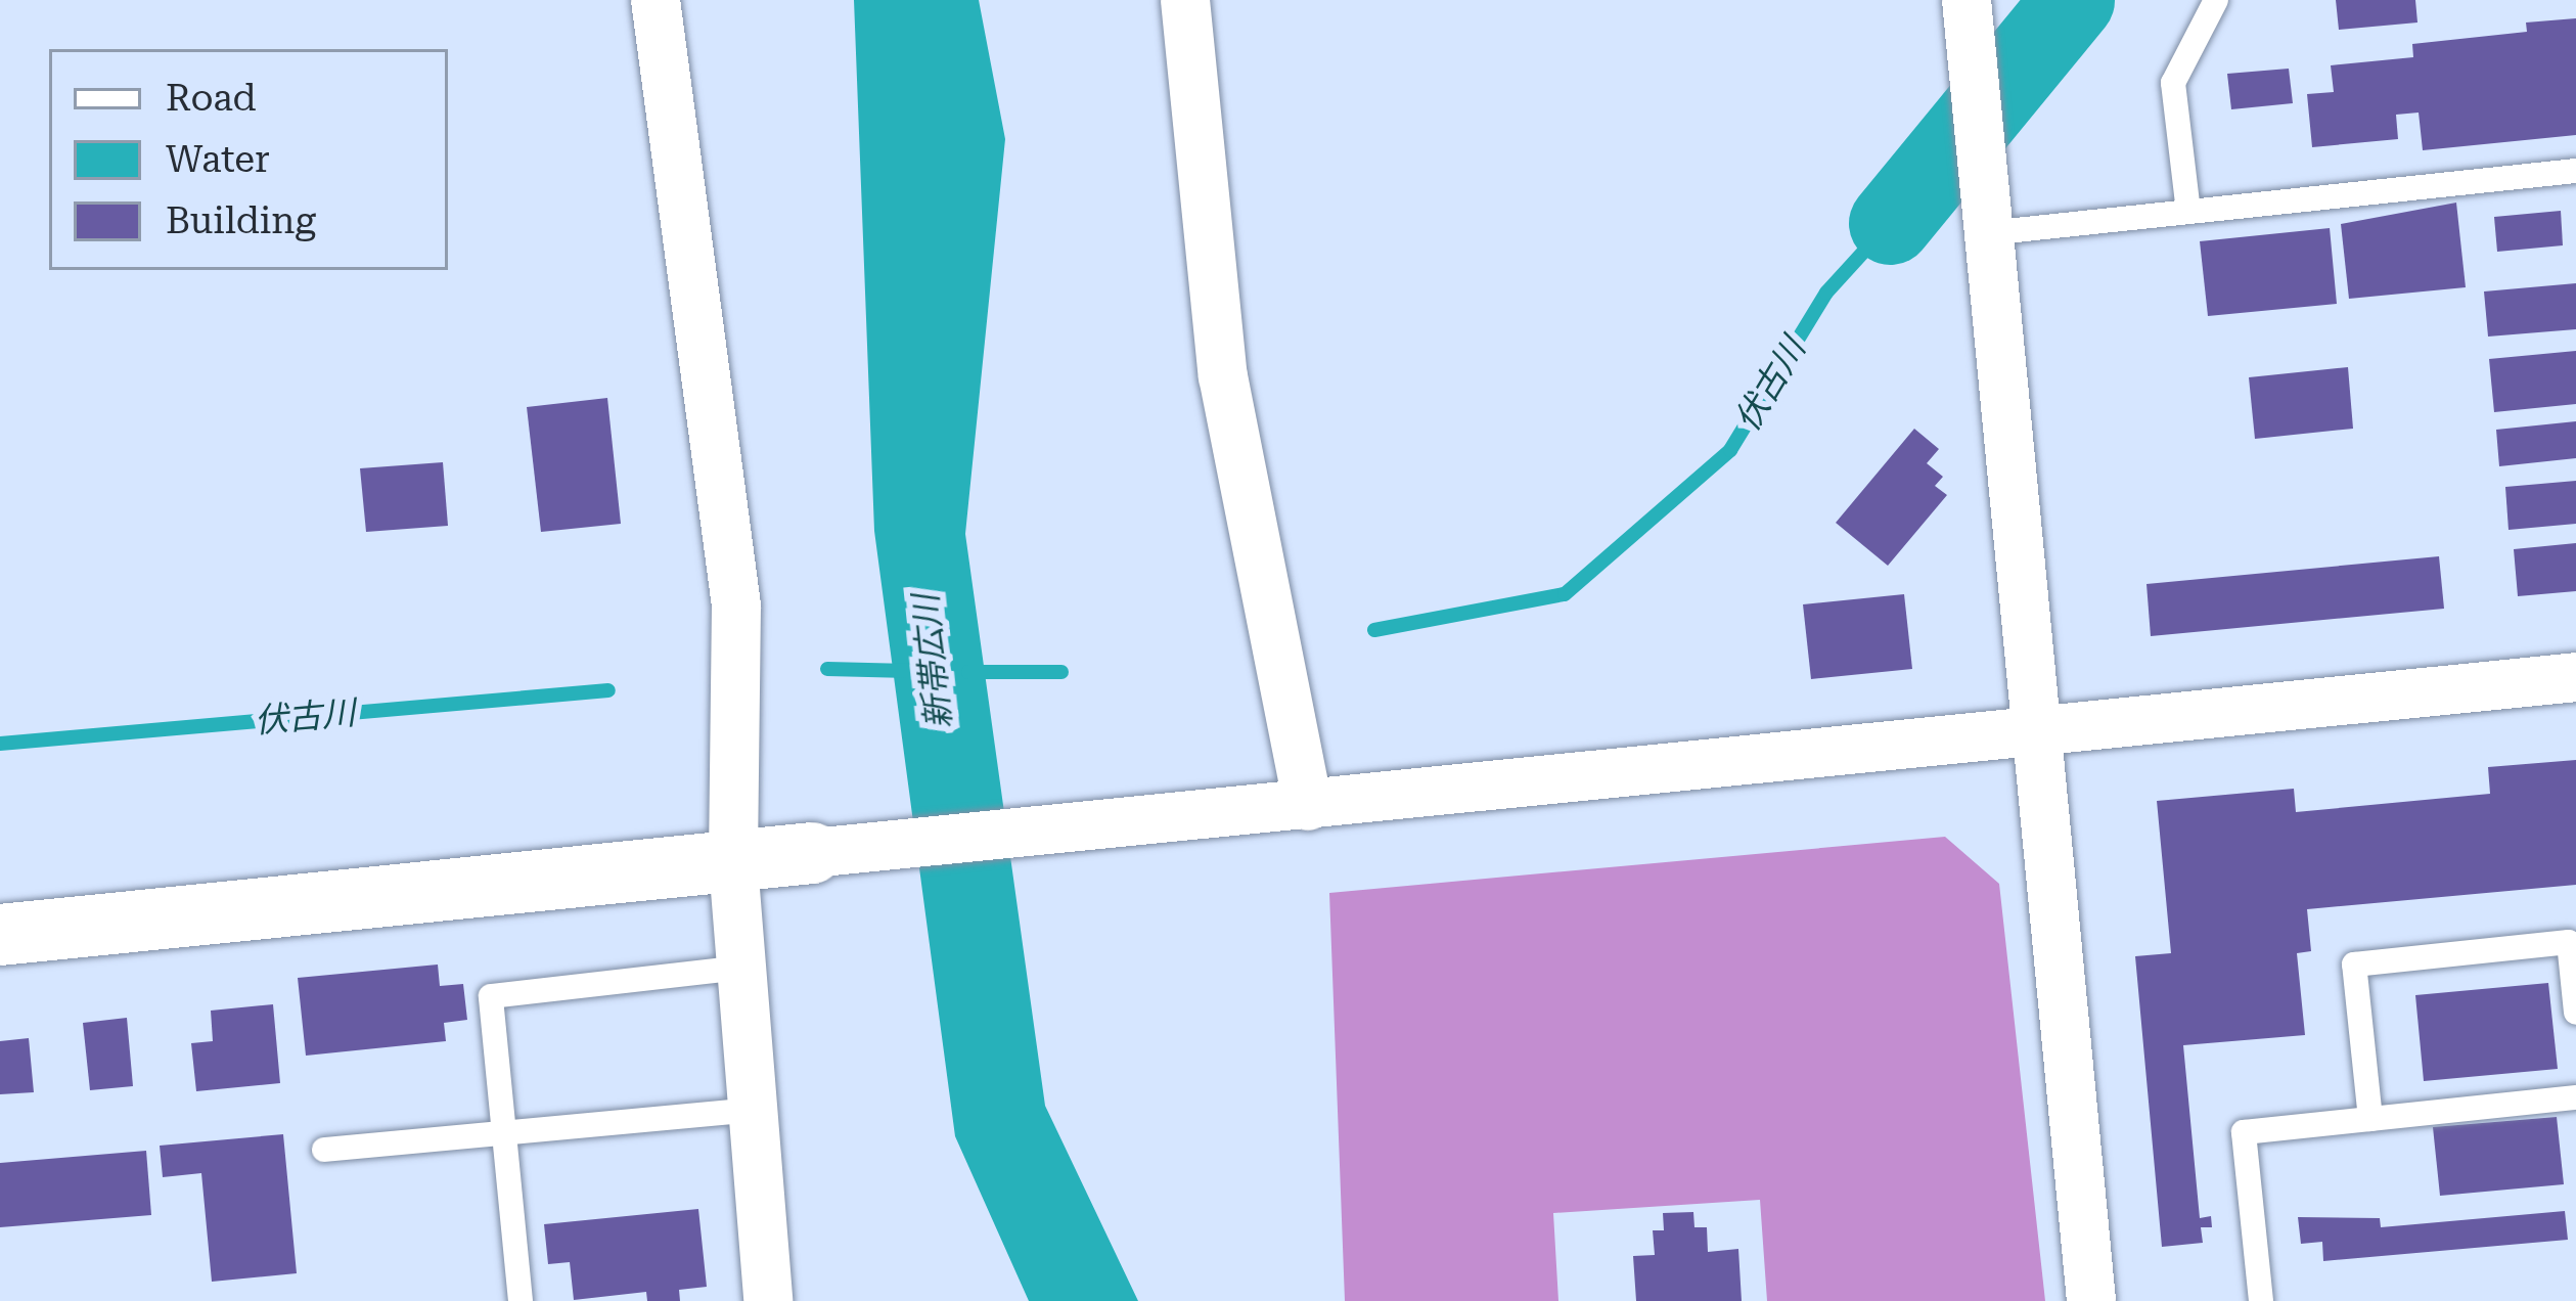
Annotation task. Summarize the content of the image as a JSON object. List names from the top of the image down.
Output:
{
  "water": ["伏古川", "新帯広川"],
  "legend": ["Road", "Water", "Building"]
}
